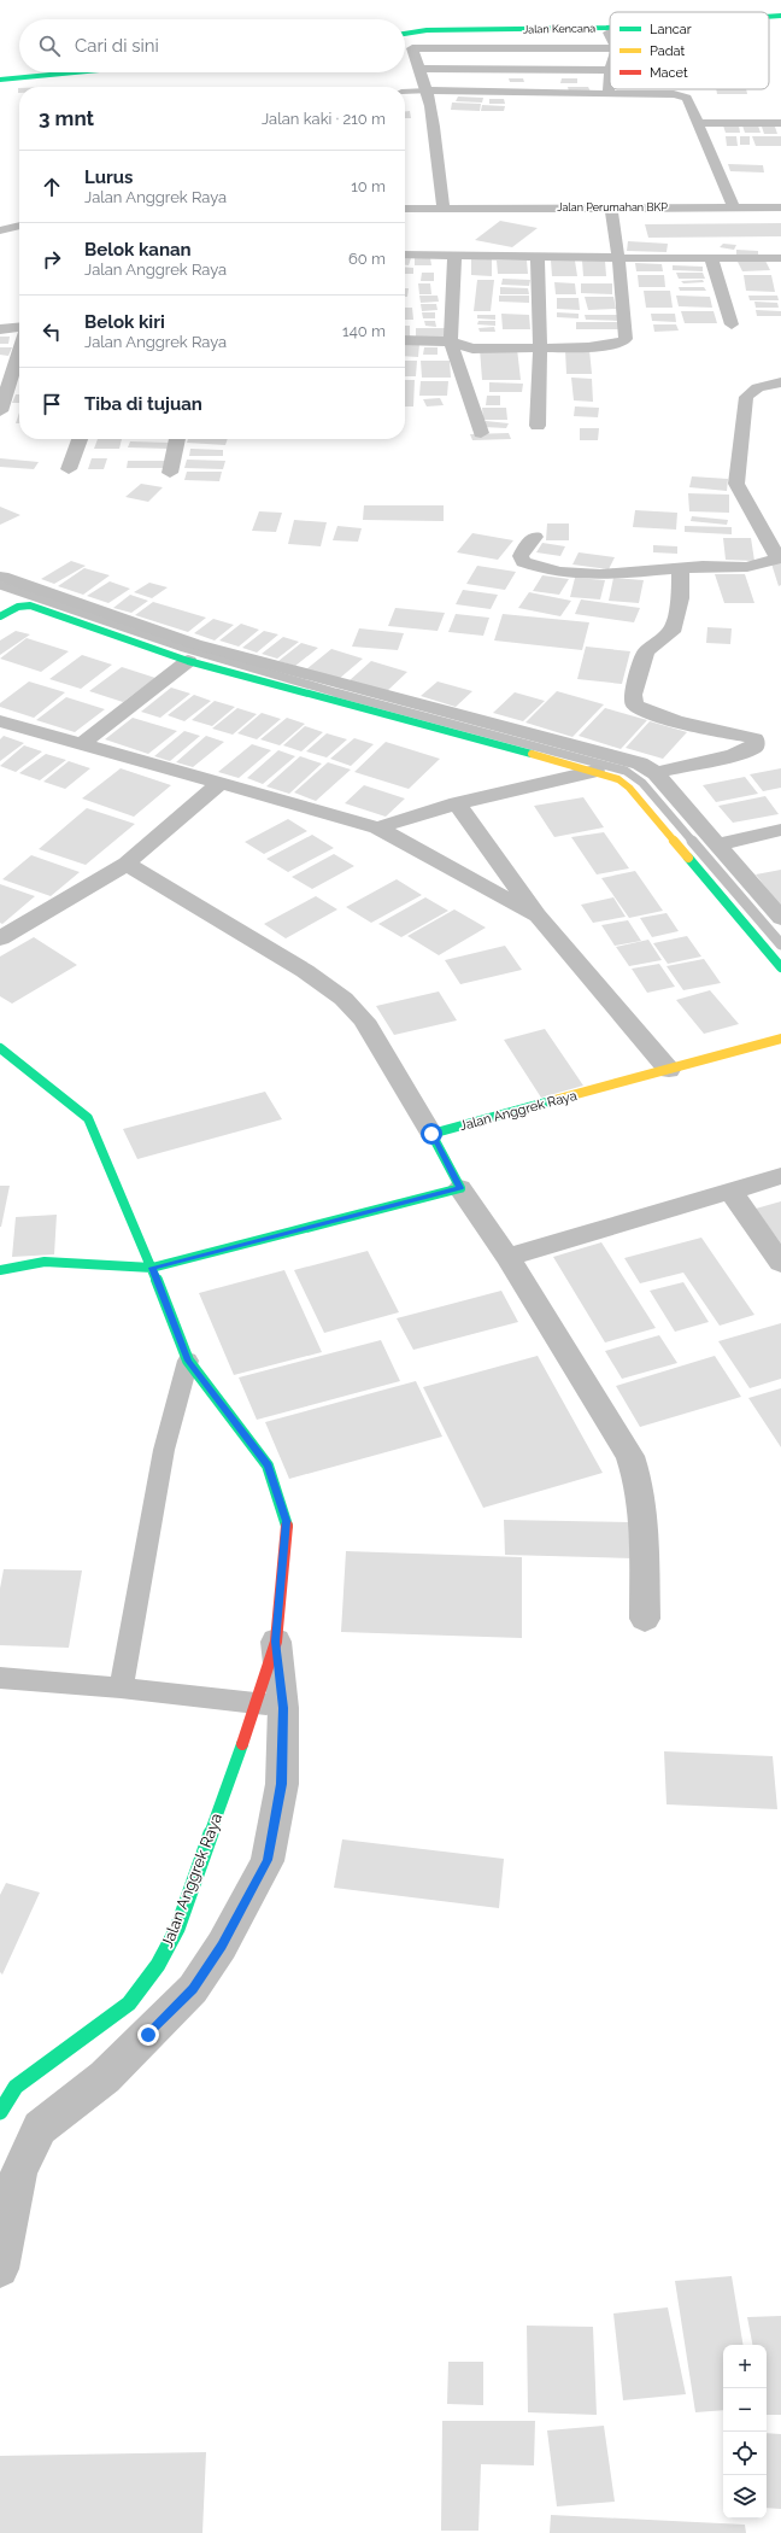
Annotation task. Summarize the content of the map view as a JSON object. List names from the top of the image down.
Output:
{
  "streets": {
    "street": ["Jalan Kencana", "Jalan Perumahan BKP", "Jalan Anggrek Raya"]
  },
  "legend": ["Lancar", "Padat", "Macet"],
  "page": {
    "search": "Cari di sini",
    "heading": ["3 mnt", "Jalan kaki · 210 m"],
    "list": [
      ["Lurus", "Jalan Anggrek Raya", "10 m"],
      ["Belok kanan", "Jalan Anggrek Raya", "60 m"],
      ["Belok kiri", "Jalan Anggrek Raya", "140 m"],
      "Tiba di tujuan"
    ],
    "map_buttons": ["+", "−"]
  }
}
